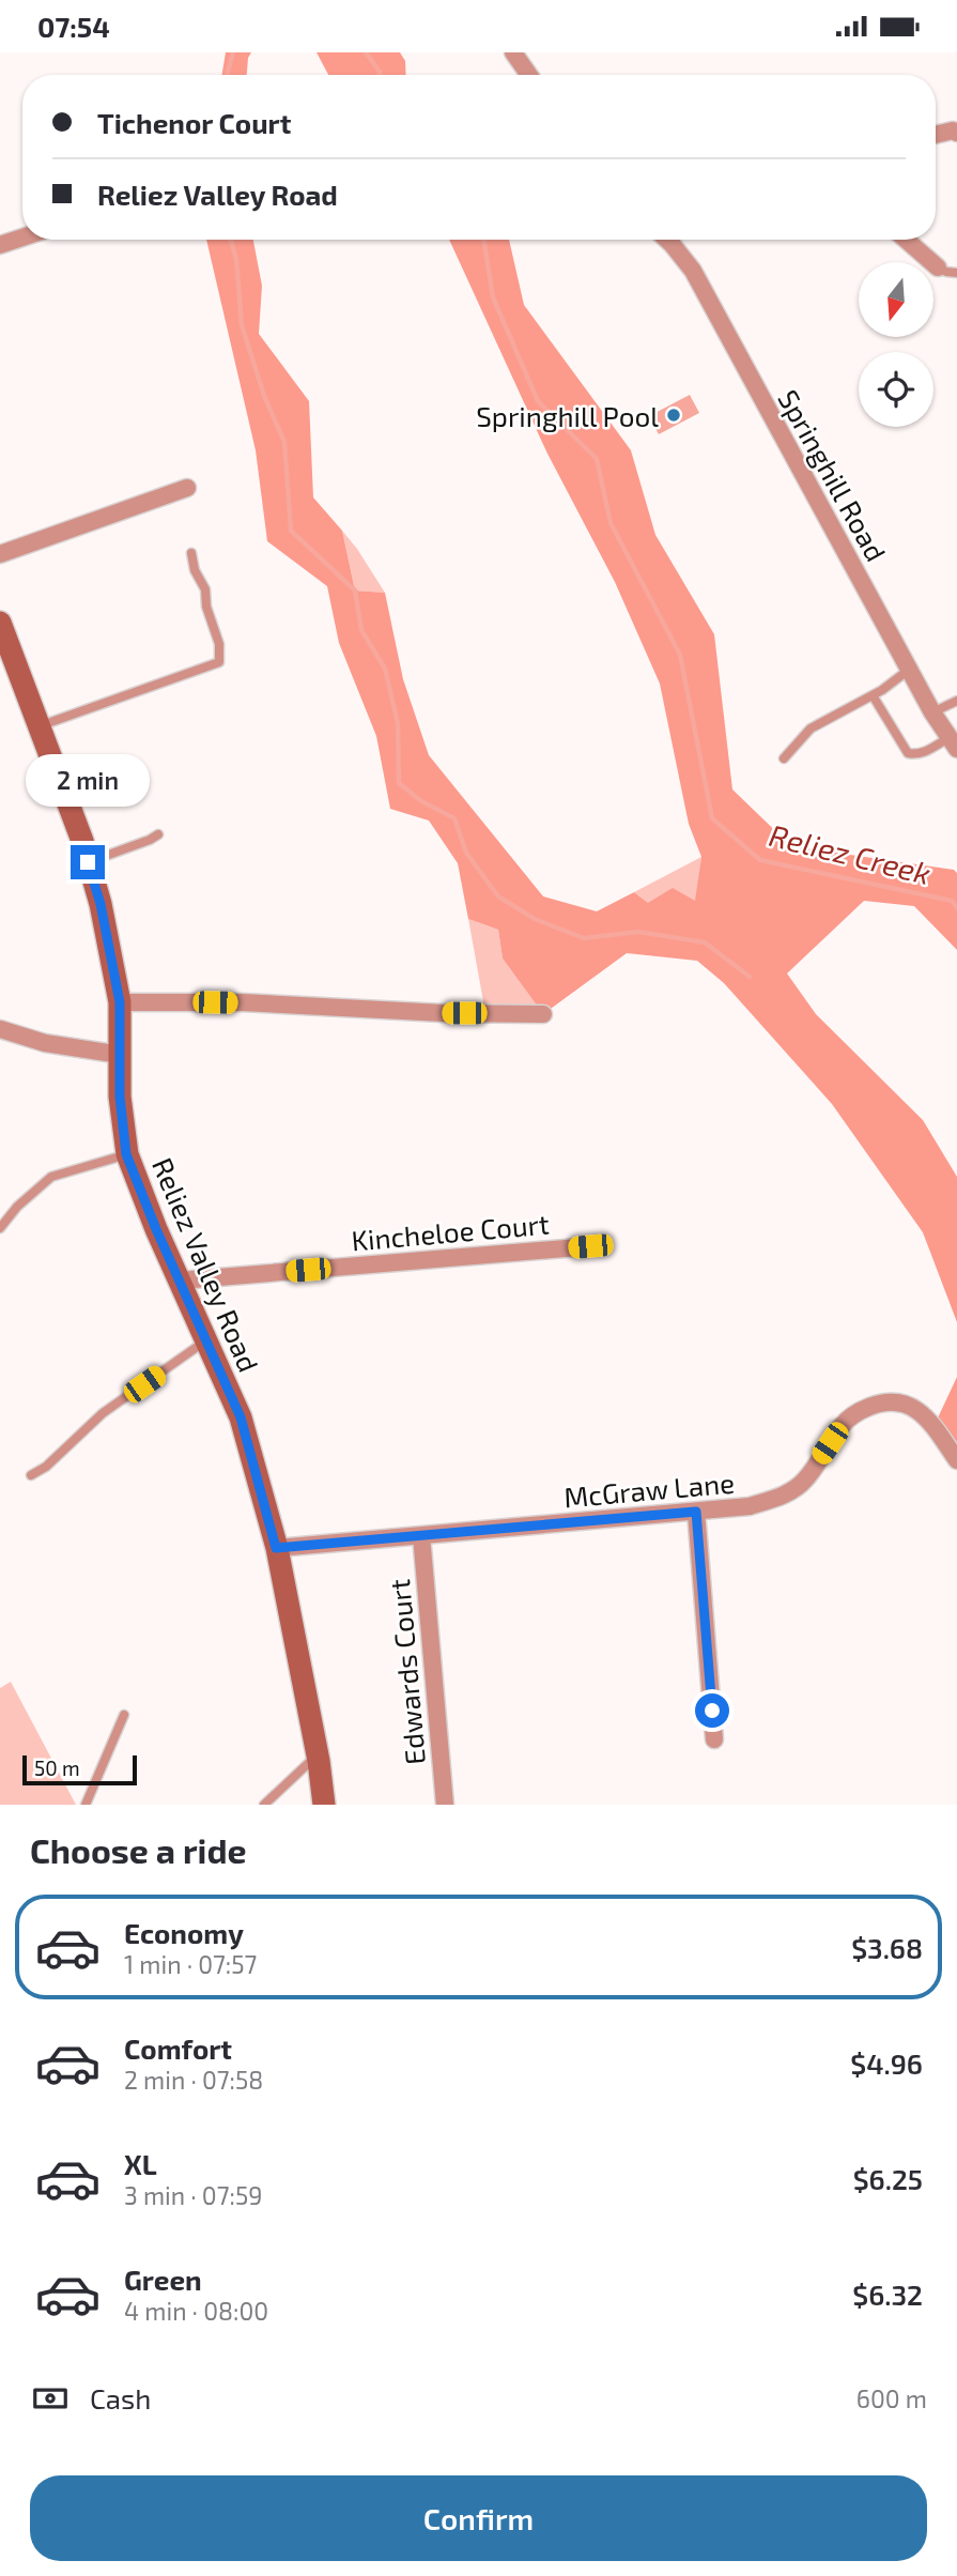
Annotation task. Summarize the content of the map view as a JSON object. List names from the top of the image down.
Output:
{
  "streets": {
    "main road": ["Reliez Valley Road"],
    "street": [
      "Springhill Road",
      "Kincheloe Court",
      "McGraw Lane",
      "Edwards Court"
    ]
  },
  "crossings": [
    ["Kincheloe Court", "Reliez Valley Road"],
    ["Reliez Valley Road", "McGraw Lane"],
    ["McGraw Lane", "Edwards Court"]
  ],
  "water": ["Reliez Creek"],
  "places": ["Springhill Pool"],
  "scale_bar": "50 m",
  "north": "bottom",
  "page": {
    "status": "07:54",
    "banner": ["Tichenor Court", "Reliez Valley Road"],
    "bubble": "2 min",
    "scale": "50 m",
    "heading": "Choose a ride",
    "list": [
      {
        "name": "Economy",
        "note": "1 min · 07:57",
        "value": "$3.68"
      },
      {
        "name": "Comfort",
        "note": "2 min · 07:58",
        "value": "$4.96"
      },
      {
        "name": "XL",
        "note": "3 min · 07:59",
        "value": "$6.25"
      },
      {
        "name": "Green",
        "note": "4 min · 08:00",
        "value": "$6.32"
      }
    ],
    "pay": ["Cash", "600 m"],
    "buttons": "Confirm"
  }
}
